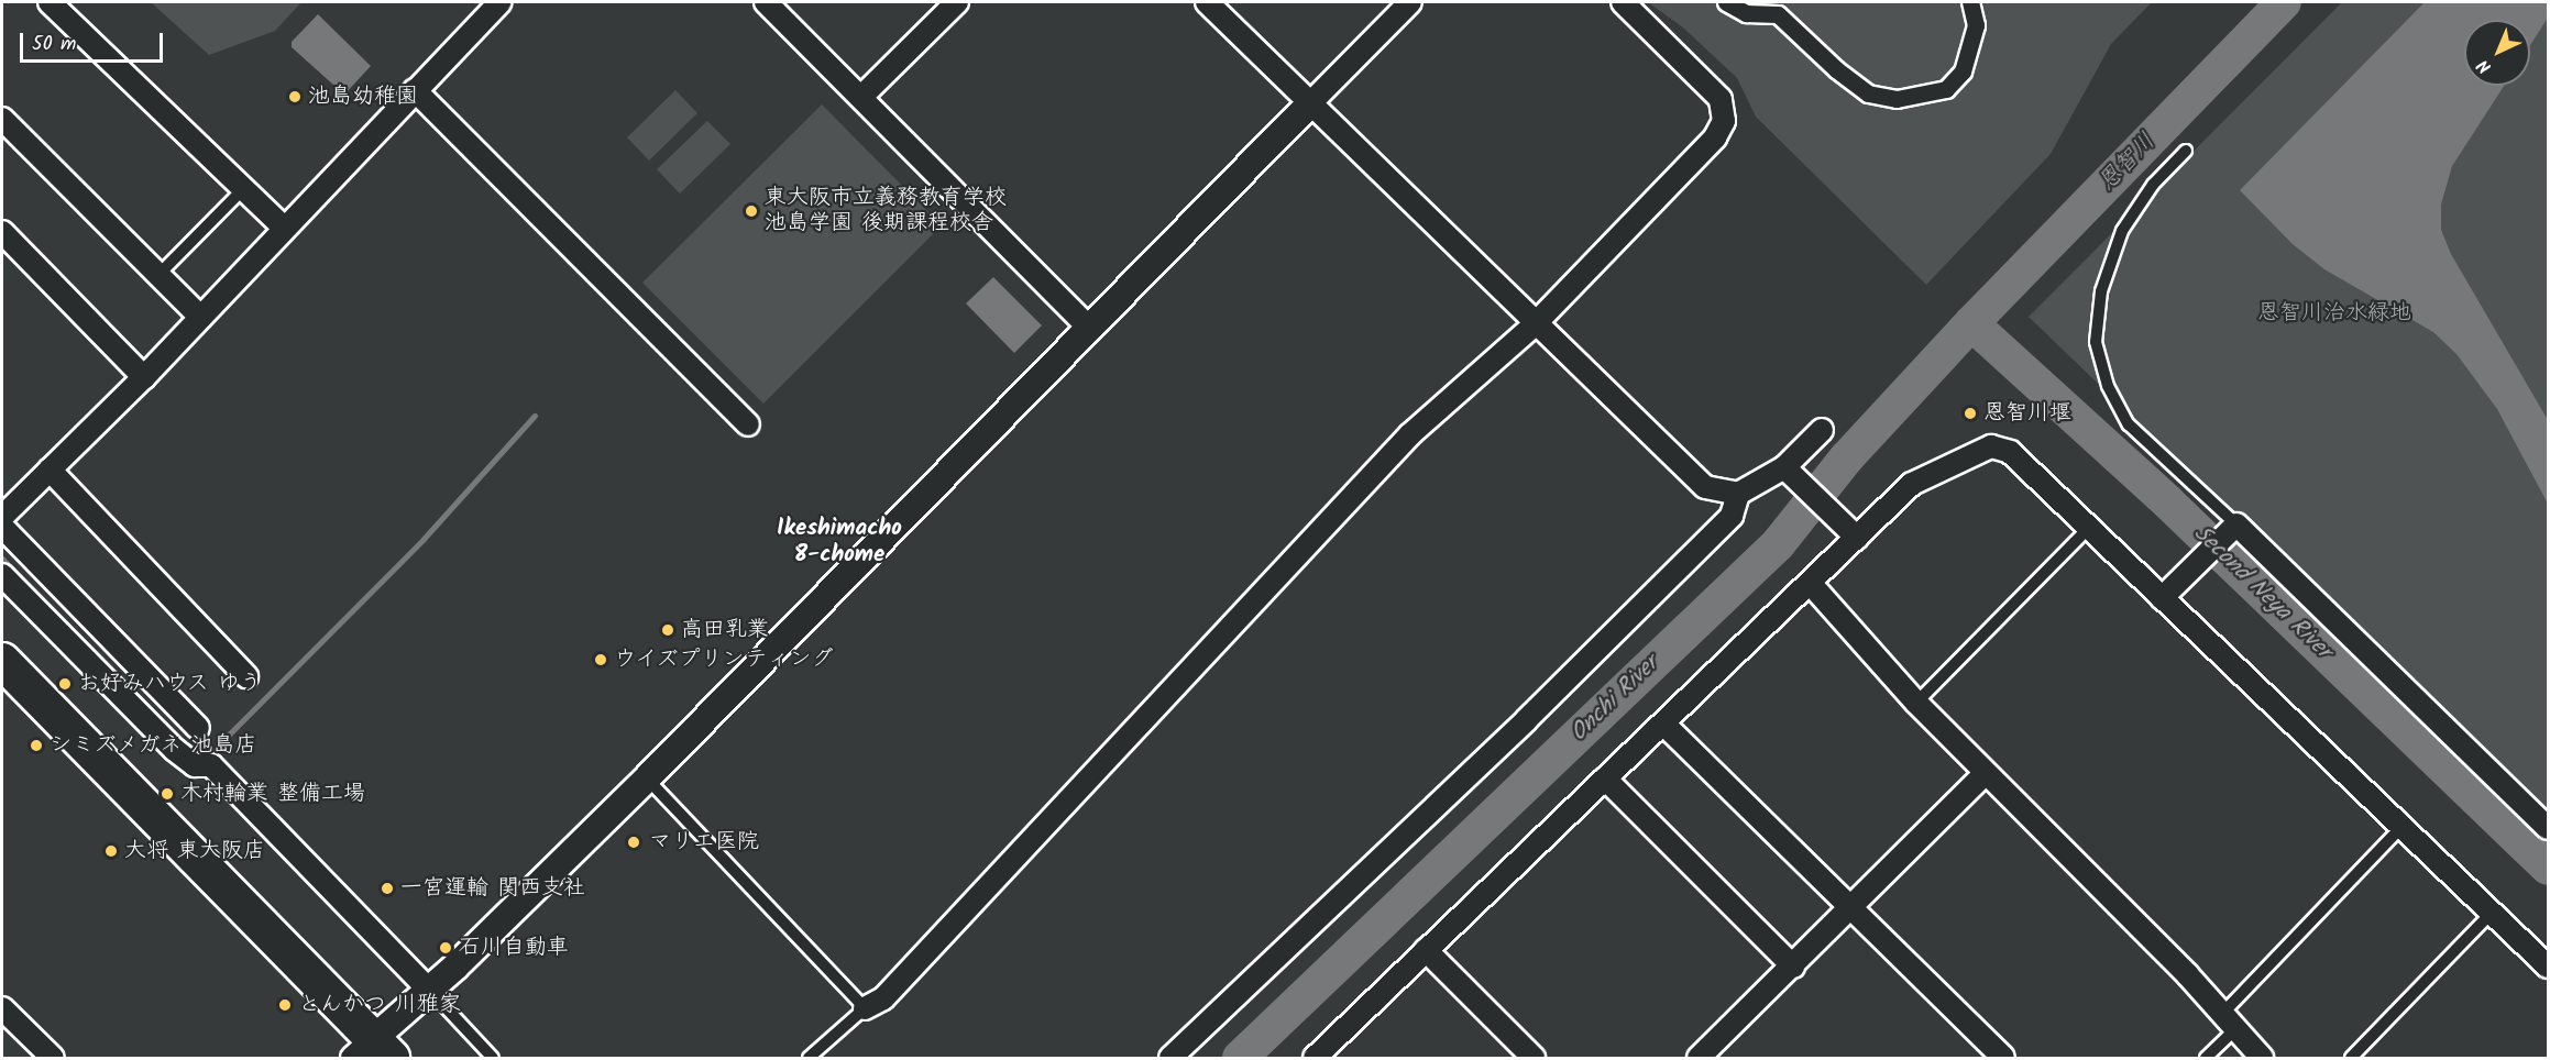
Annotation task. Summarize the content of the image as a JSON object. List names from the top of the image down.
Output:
{
  "districts": ["Ikeshimacho 8-chome"],
  "water": ["恩智川", "Second Neya River", "Onchi River"],
  "parks": ["恩智川治水緑地"],
  "places": [
    "池島幼稚園",
    "東大阪市立義務教育学校 池島学園 後期課程校舎",
    "恩智川堰",
    "高田乳業",
    "ウイズプリンティング",
    "お好みハウス ゆう",
    "シミズメガネ 池島店",
    "木村輪業 整備工場",
    "マリエ医院",
    "大将 東大阪店",
    "一宮運輸 関西支社",
    "石川自動車",
    "とんかつ 川雅家"
  ],
  "scale_bar": "50 m",
  "north": "bottom left"
}
